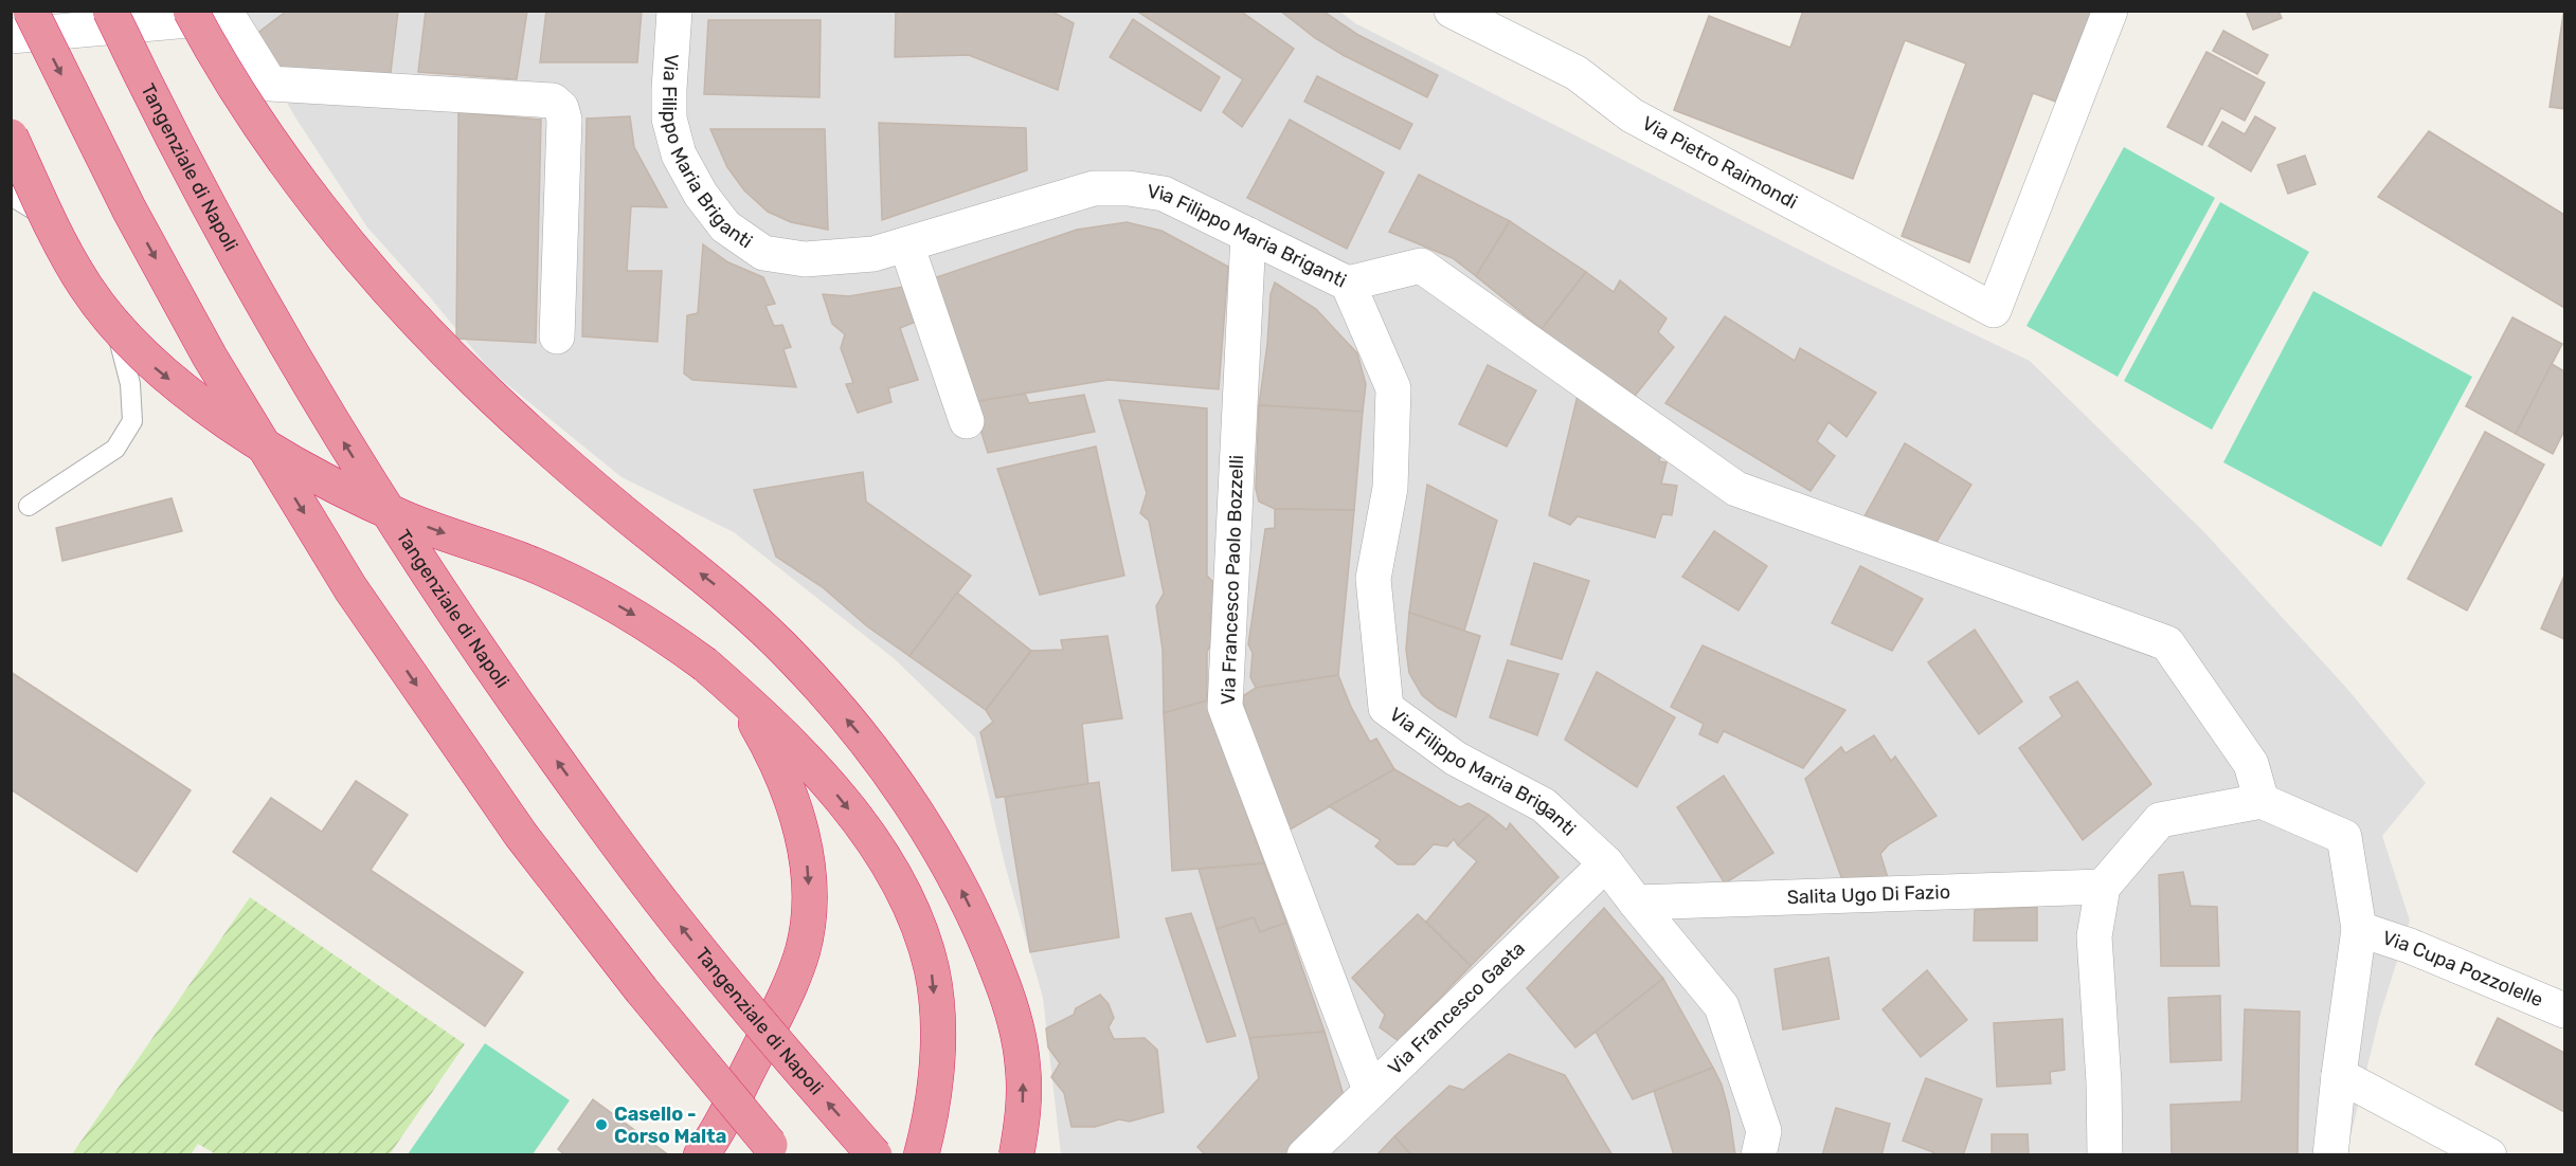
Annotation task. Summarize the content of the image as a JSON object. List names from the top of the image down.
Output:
{
  "streets": {
    "highway": ["Tangenziale di Napoli"],
    "street": [
      "Via Filippo Maria Briganti",
      "Via Pietro Raimondi",
      "Via Francesco Paolo Bozzelli",
      "Salita Ugo Di Fazio",
      "Via Cupa Pozzolelle",
      "Via Francesco Gaeta"
    ]
  },
  "crossings": [
    ["Via Filippo Maria Briganti", "Via Francesco Paolo Bozzelli"],
    ["Via Filippo Maria Briganti", "Salita Ugo Di Fazio"],
    ["Via Filippo Maria Briganti", "Via Francesco Gaeta"],
    ["Via Francesco Paolo Bozzelli", "Via Francesco Gaeta"]
  ],
  "places": ["Casello - Corso Malta"]
}
